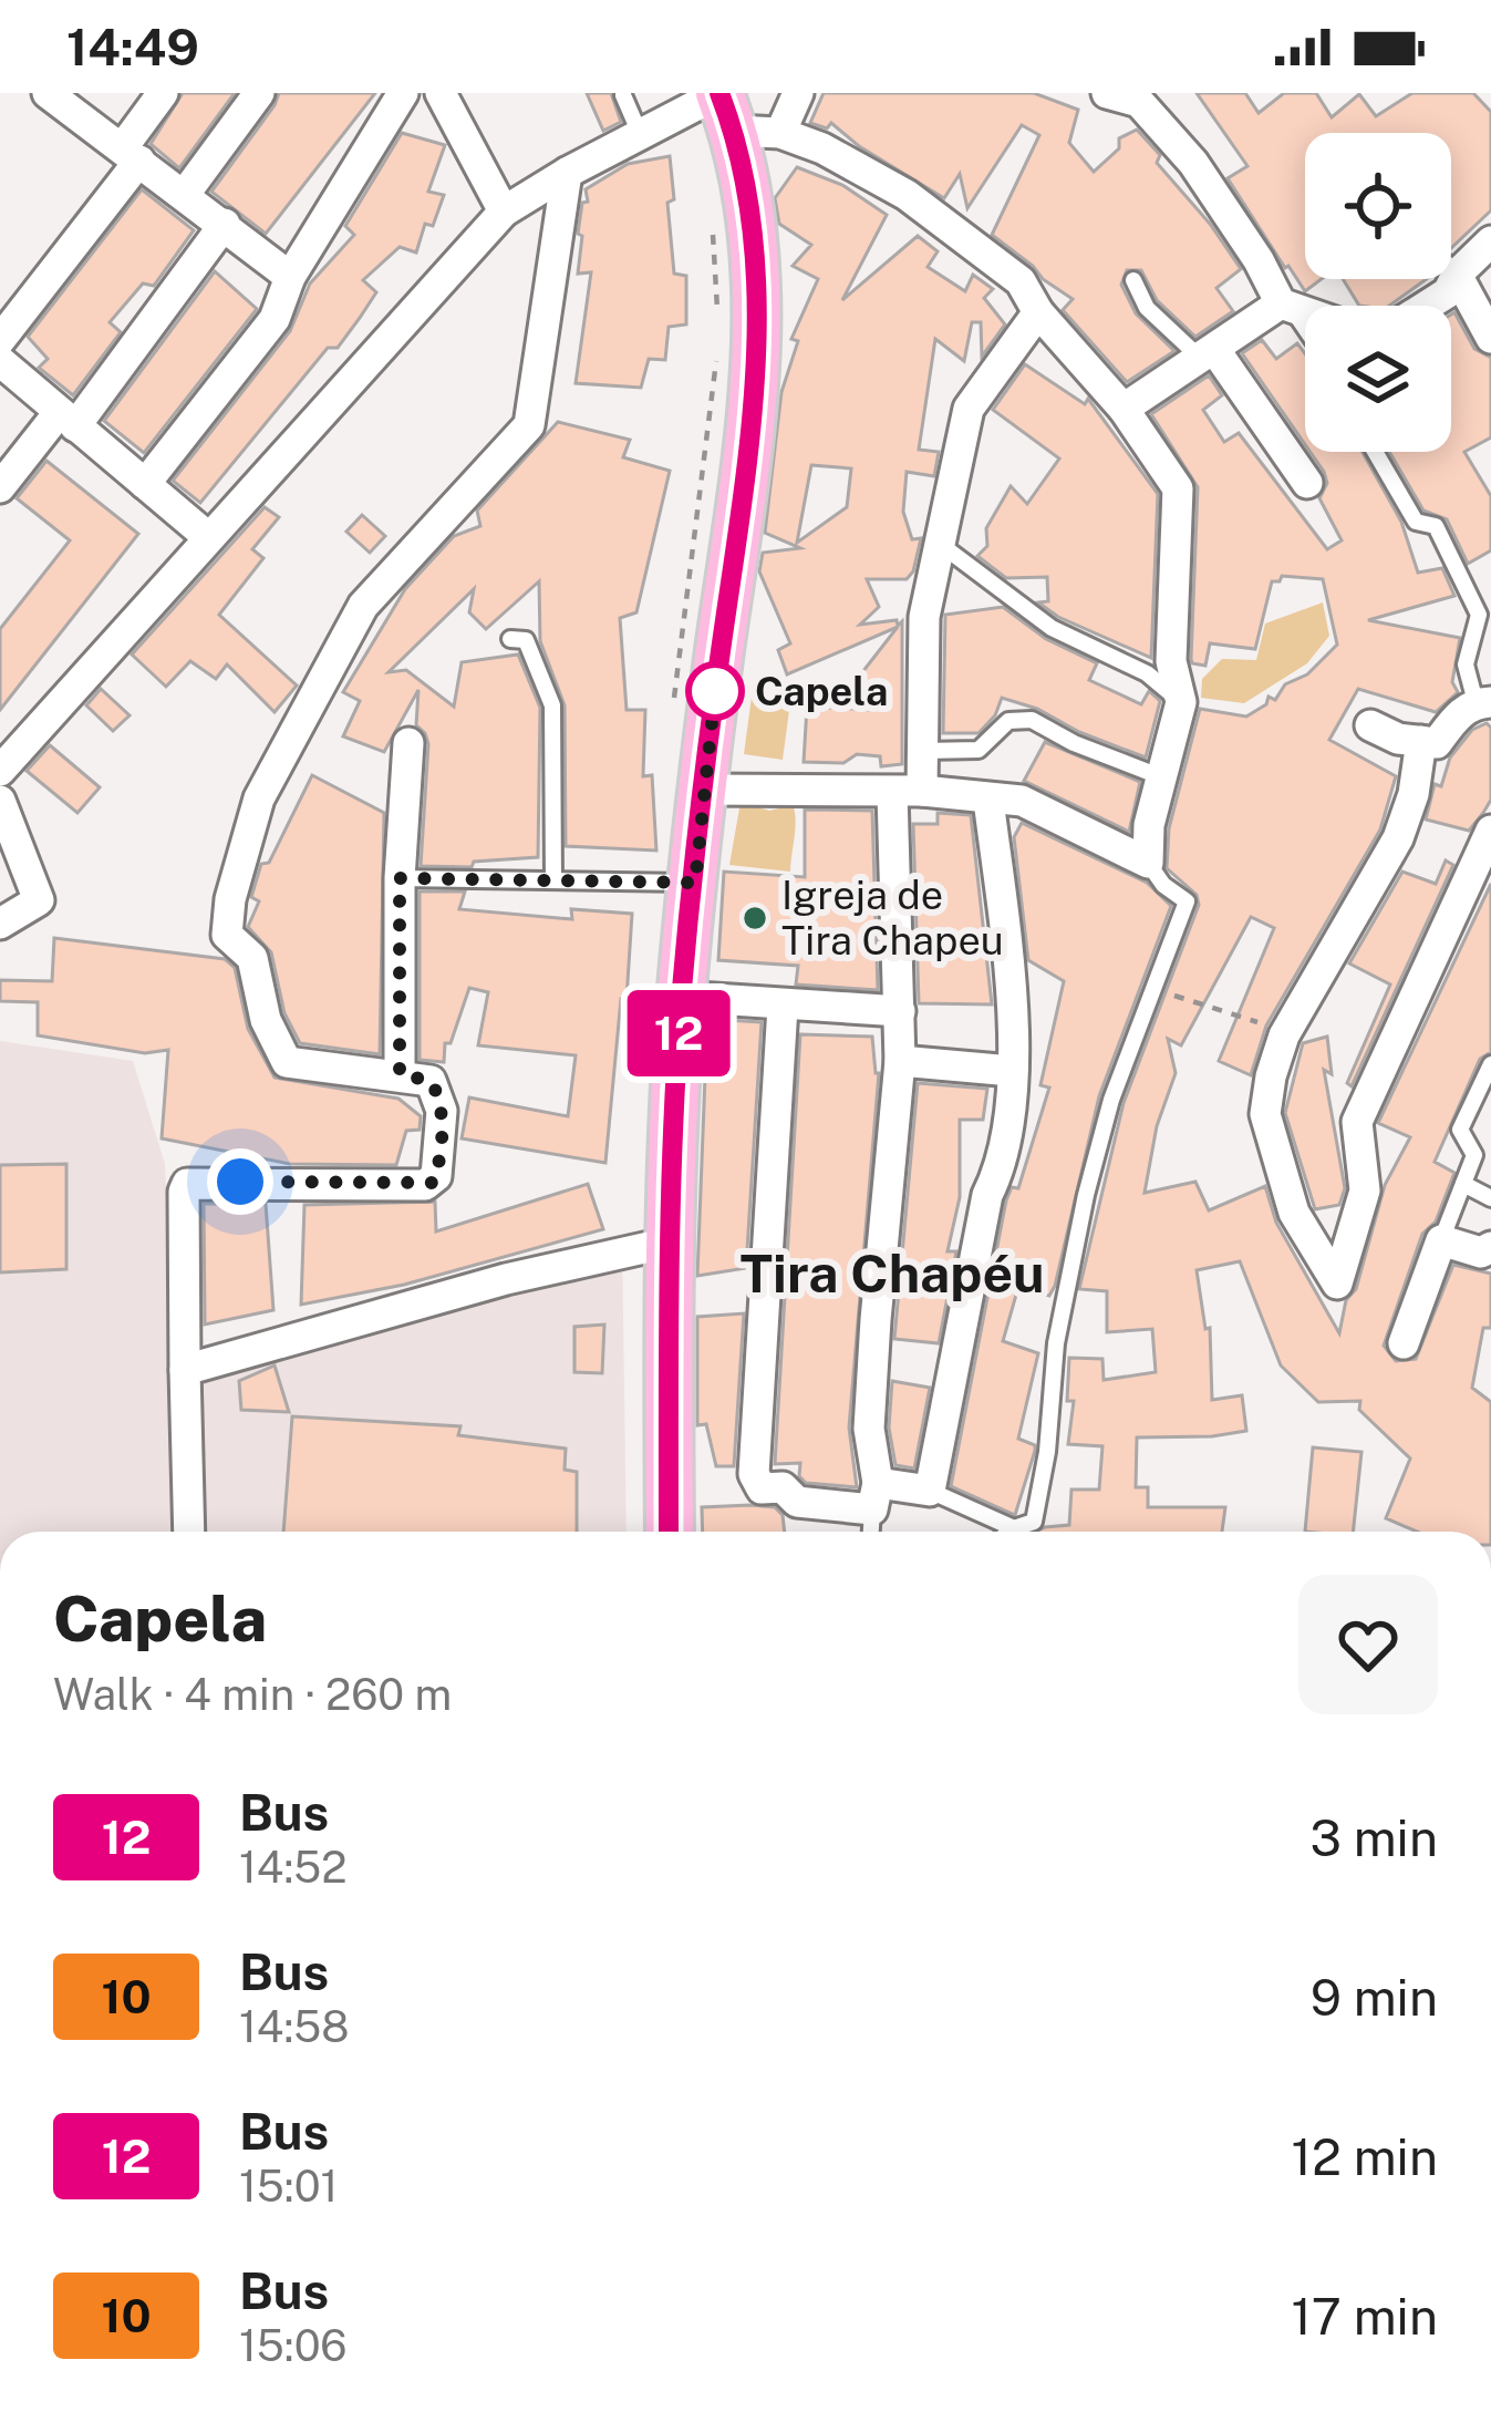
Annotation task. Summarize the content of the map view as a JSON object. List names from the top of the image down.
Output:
{
  "districts": ["Tira Chapéu"],
  "places": ["Capela", "Igreja de Tira Chapeu"],
  "lines": ["bus line 12"],
  "page": {
    "status": "14:49",
    "on_map": "12",
    "heading": ["Capela", "Walk · 4 min · 260 m"],
    "list": [
      {
        "mark": "12",
        "name": "Bus",
        "note": "14:52",
        "value": "3 min"
      },
      {
        "mark": "10",
        "name": "Bus",
        "note": "14:58",
        "value": "9 min"
      },
      {
        "mark": "12",
        "name": "Bus",
        "note": "15:01",
        "value": "12 min"
      },
      {
        "mark": "10",
        "name": "Bus",
        "note": "15:06",
        "value": "17 min"
      }
    ]
  }
}
